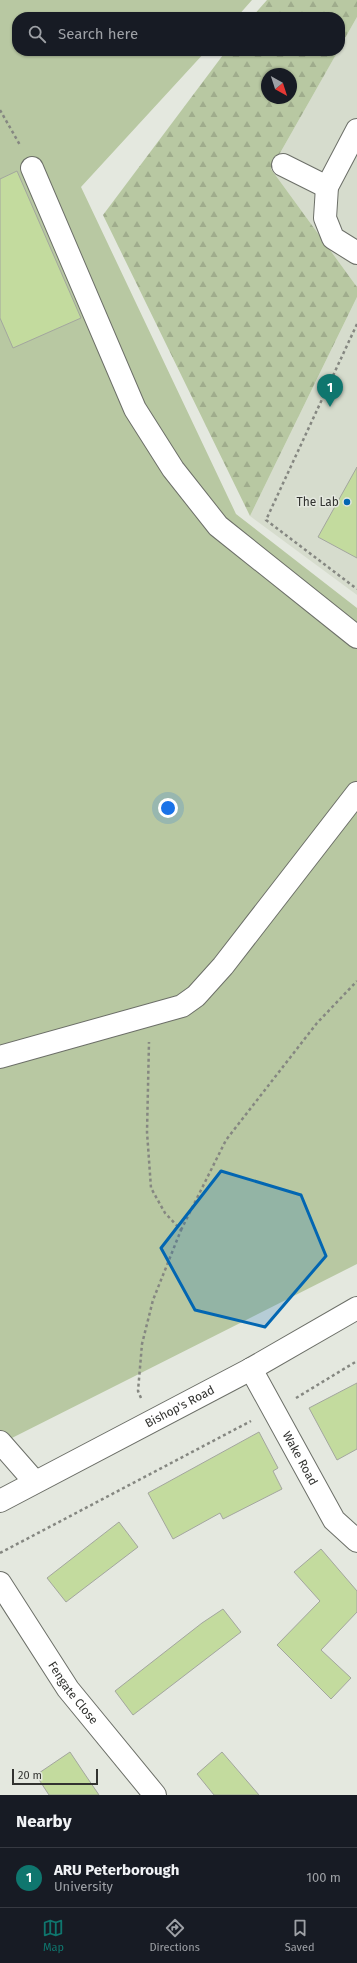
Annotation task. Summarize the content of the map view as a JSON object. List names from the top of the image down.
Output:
{
  "streets": {
    "street": ["Bishop's Road", "Wake Road", "Fengate Close"]
  },
  "crossings": [
    ["Bishop's Road", "Wake Road"]
  ],
  "places": ["The Lab"],
  "scale_bar": "20 m",
  "north": "bottom right",
  "page": {
    "search": "Search here",
    "pins": "1",
    "scale": "20 m",
    "heading": "Nearby",
    "list": [
      {
        "mark": "1",
        "name": "ARU Peterborough",
        "note": "University",
        "value": "100 m"
      }
    ],
    "nav": ["Map", "Directions", "Saved"]
  }
}
